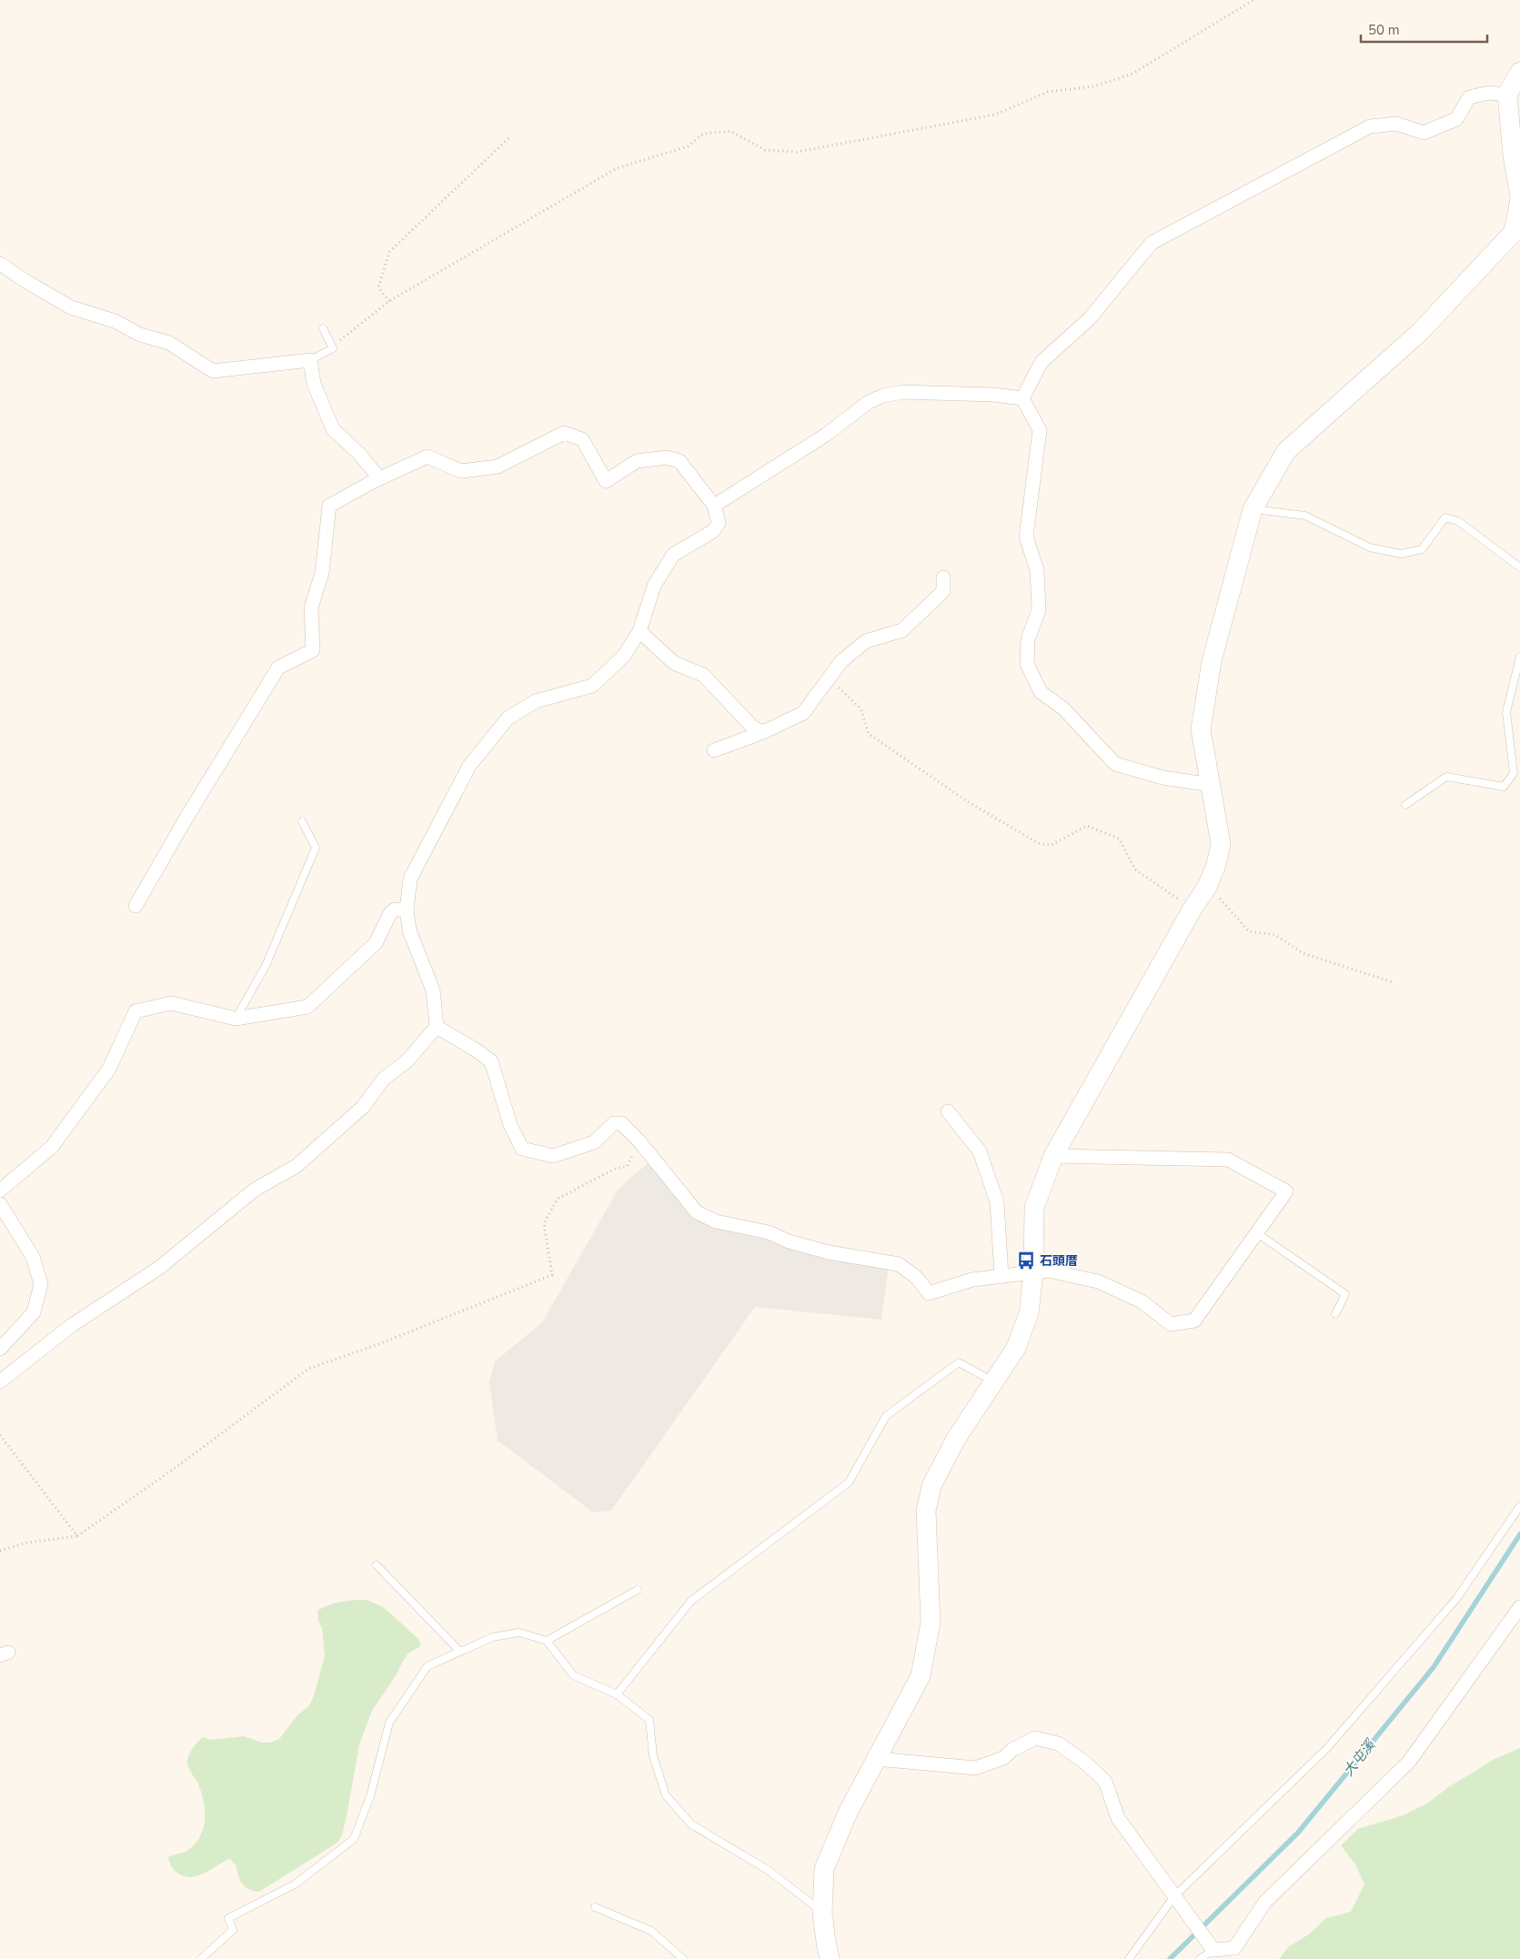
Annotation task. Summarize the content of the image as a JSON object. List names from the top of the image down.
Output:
{
  "water": ["大屯溪"],
  "places": {
    "bus stop": ["石頭厝"]
  },
  "scale_bar": "50 m"
}
